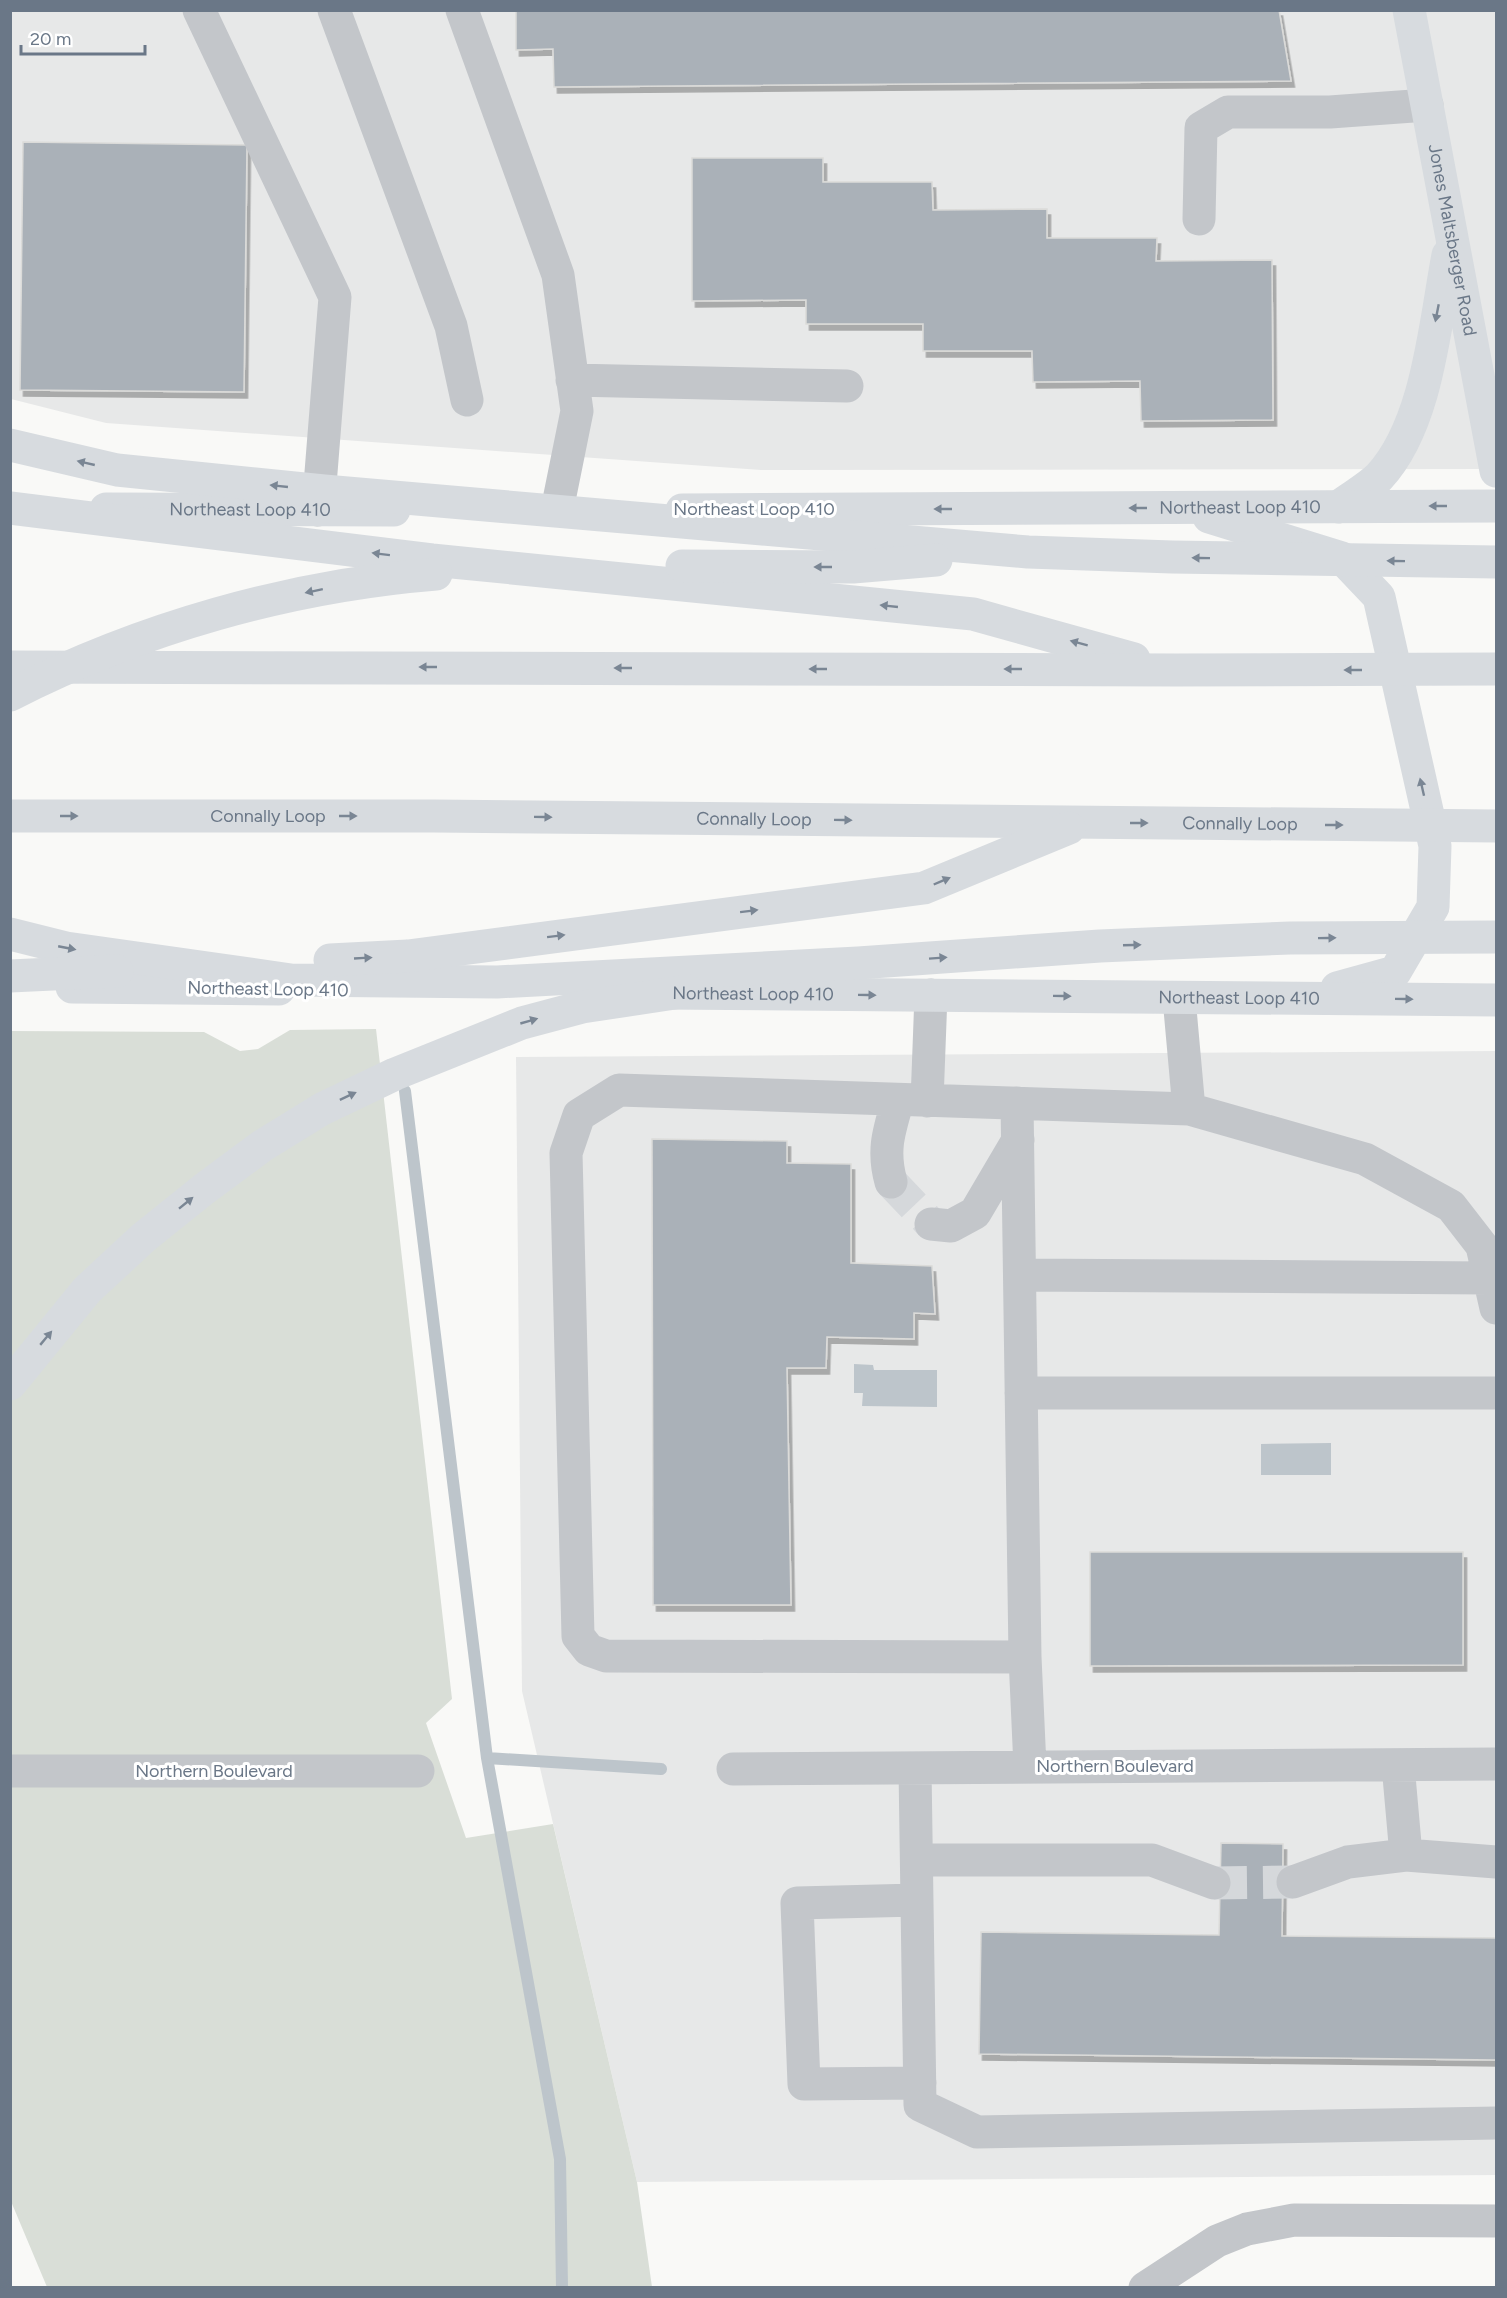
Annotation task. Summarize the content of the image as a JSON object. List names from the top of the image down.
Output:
{
  "streets": {
    "main road": ["Jones Maltsberger Road", "Northeast Loop 410", "Connally Loop"],
    "street": ["Northern Boulevard"]
  },
  "scale_bar": "20 m"
}
